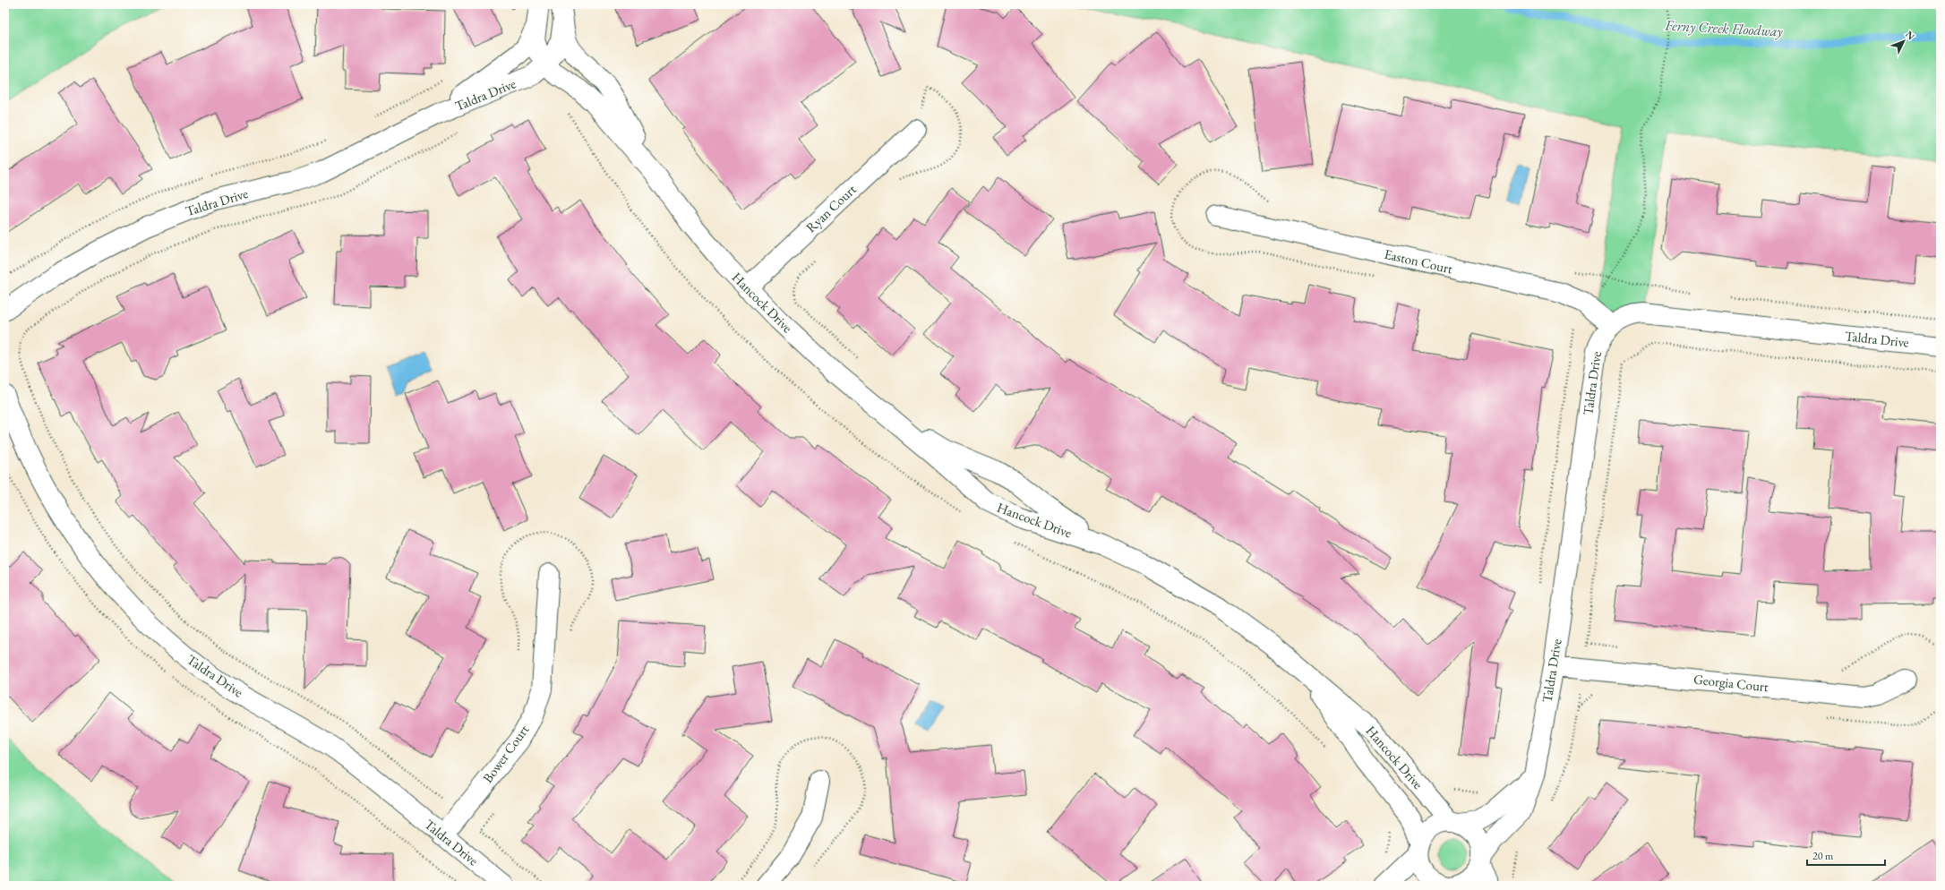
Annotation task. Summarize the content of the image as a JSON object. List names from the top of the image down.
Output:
{
  "streets": {
    "street": [
      "Taldra Drive",
      "Ryan Court",
      "Easton Court",
      "Hancock Drive",
      "Georgia Court",
      "Bower Court"
    ]
  },
  "crossings": [
    ["Taldra Drive", "Easton Court"],
    ["Taldra Drive", "Hancock Drive"],
    ["Taldra Drive", "Georgia Court"],
    ["Taldra Drive", "Bower Court"],
    ["Ryan Court", "Hancock Drive"]
  ],
  "water": ["Ferny Creek Floodway"],
  "scale_bar": "20 m",
  "north": "top right"
}
